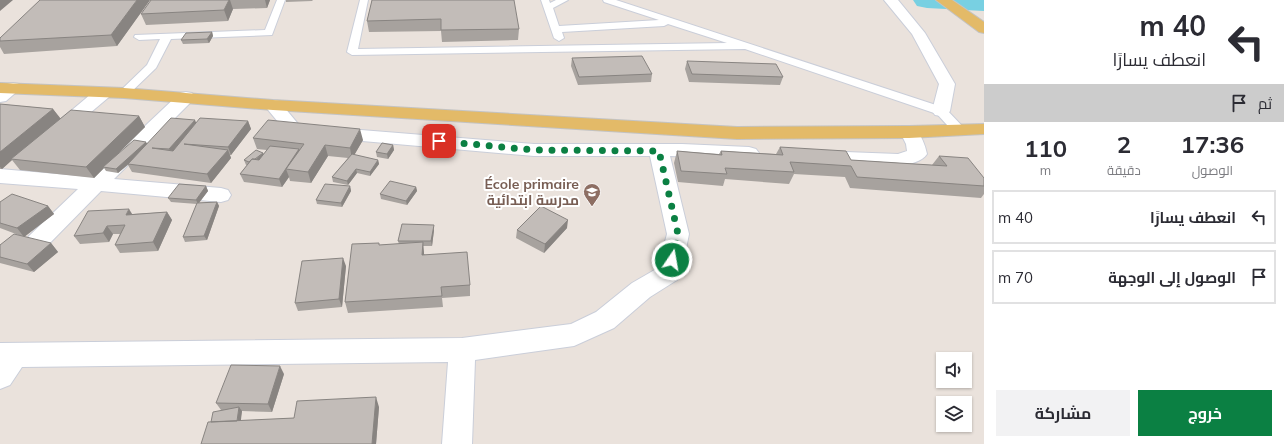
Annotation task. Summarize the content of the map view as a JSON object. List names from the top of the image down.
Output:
{
  "places": {
    "school or university": ["École primaire مدرسة ابتدائية"]
  },
  "page": {
    "turn": ["40 m", "انعطف يسارًا"],
    "then": "ثم",
    "eta": [
      "17:36",
      "الوصول",
      "2",
      "دقيقة",
      "110",
      "m"
    ],
    "list": [
      {
        "name": "انعطف يسارًا",
        "value": "40 m"
      },
      {
        "name": "الوصول إلى الوجهة",
        "value": "70 m"
      }
    ],
    "buttons": ["خروج", "مشاركة"]
  }
}
